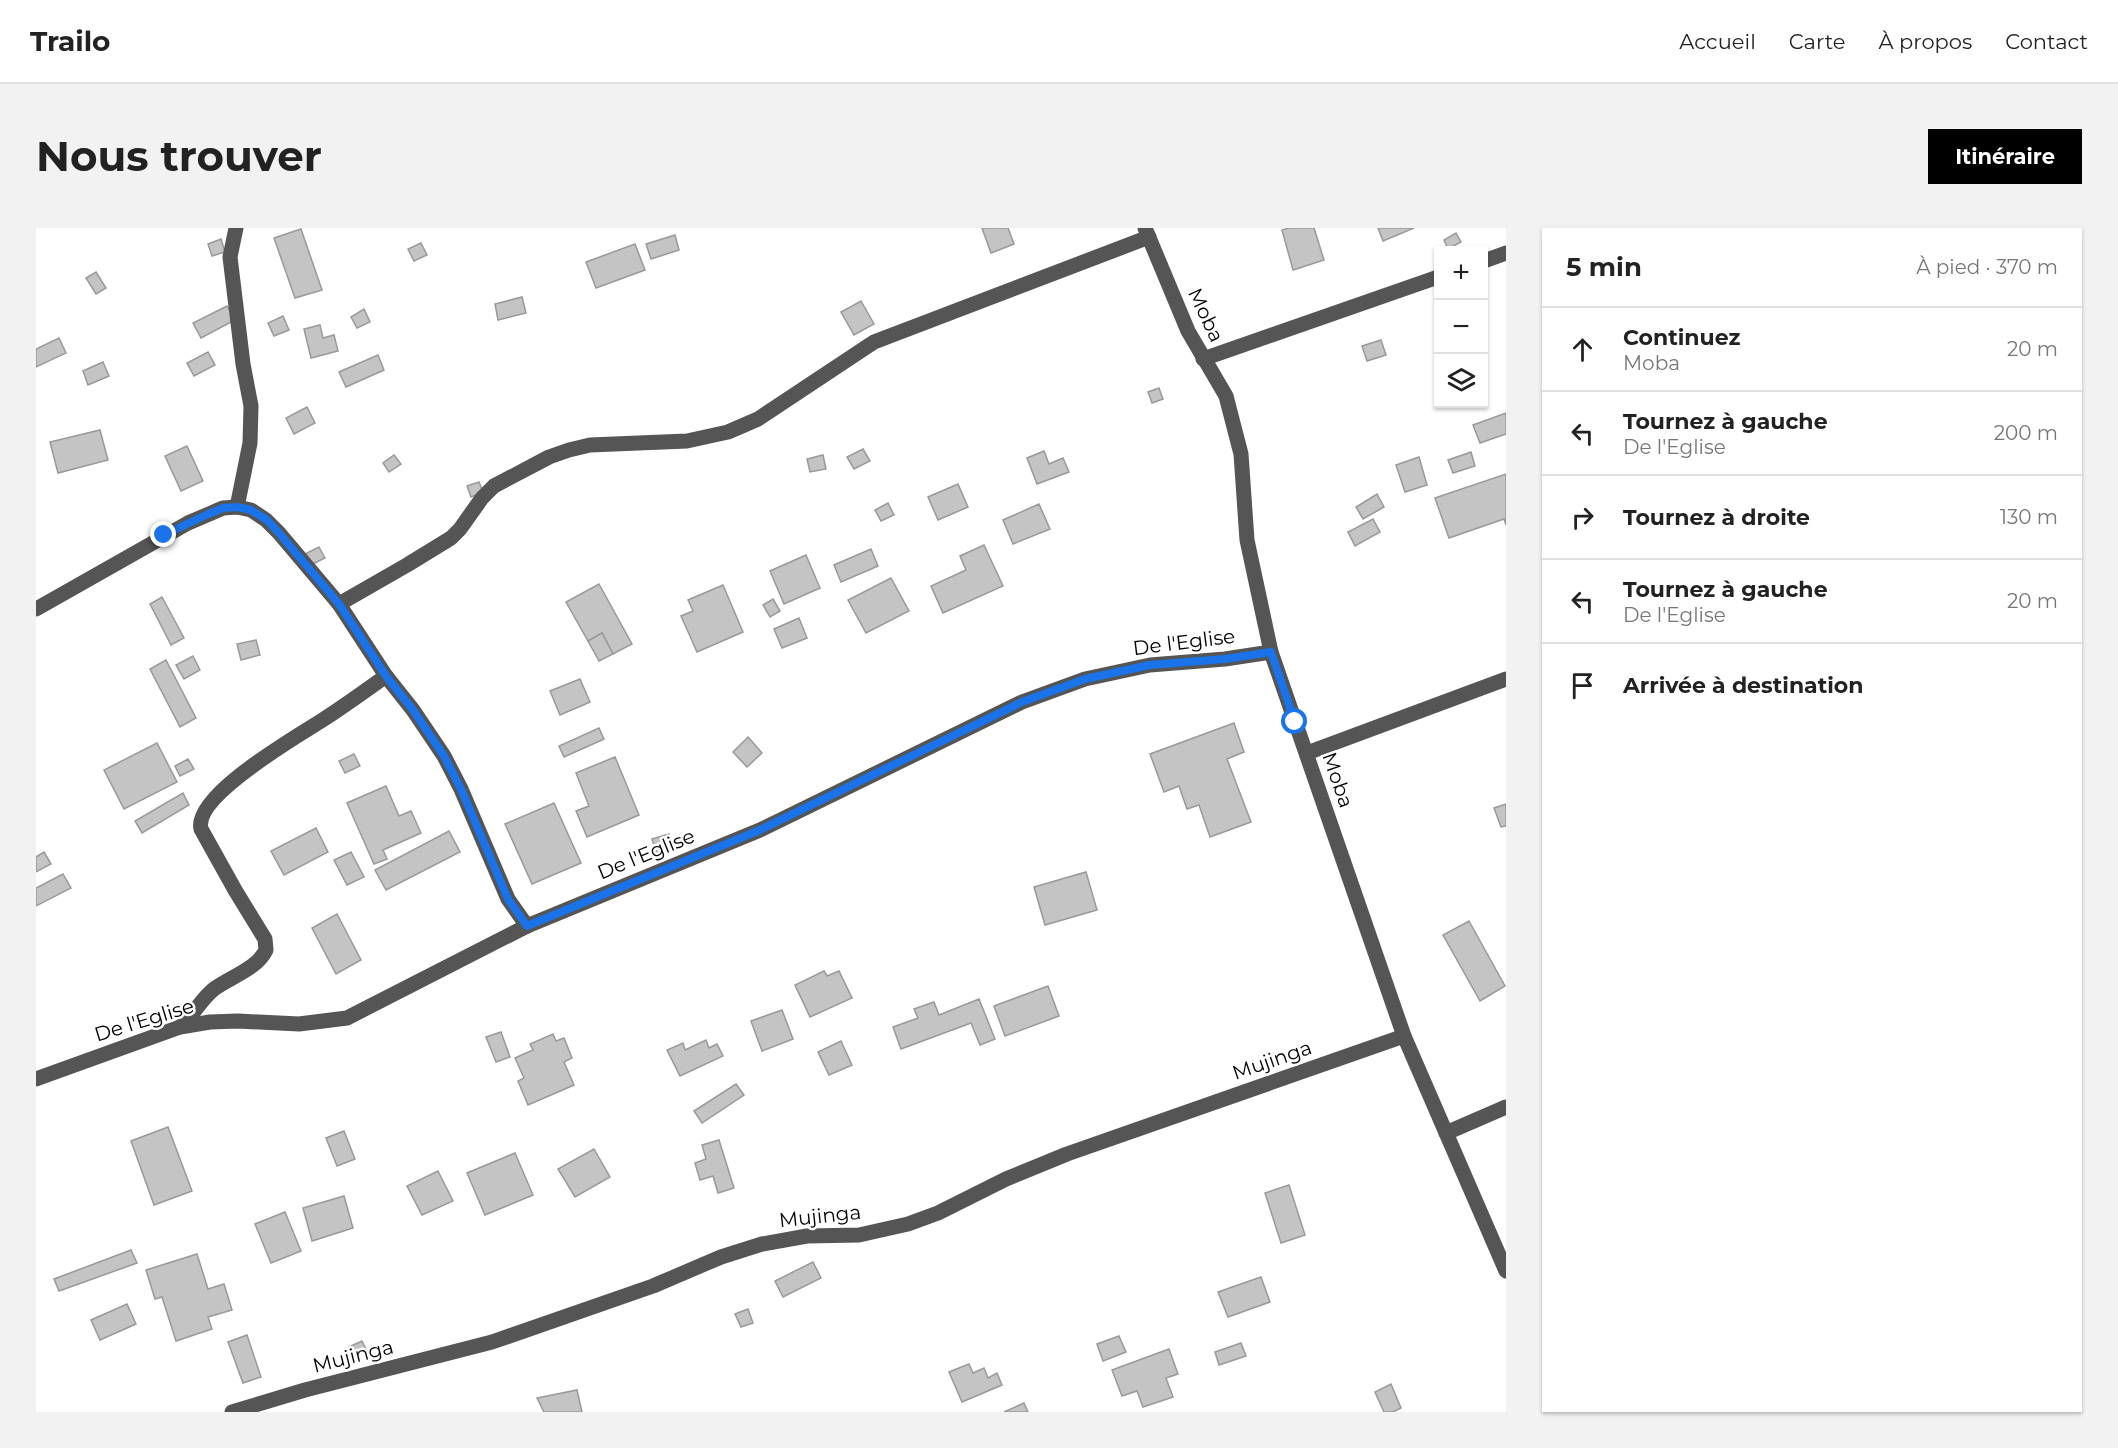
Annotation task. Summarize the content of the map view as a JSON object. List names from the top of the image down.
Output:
{
  "streets": {
    "street": ["Moba", "De l'Eglise", "Mujinga"]
  },
  "crossings": [
    ["Moba", "De l'Eglise"],
    ["Moba", "Mujinga"]
  ],
  "page": {
    "header": "Trailo",
    "nav": [
      "Accueil",
      "Carte",
      "À propos",
      "Contact"
    ],
    "buttons": "Itinéraire",
    "title": "Nous trouver",
    "heading": ["5 min", "À pied · 370 m"],
    "map_buttons": ["+", "−"],
    "list": [
      ["Continuez", "Moba", "20 m"],
      ["Tournez à gauche", "De l'Eglise", "200 m"],
      ["Tournez à droite", "130 m"],
      ["Tournez à gauche", "De l'Eglise", "20 m"],
      "Arrivée à destination"
    ]
  }
}
